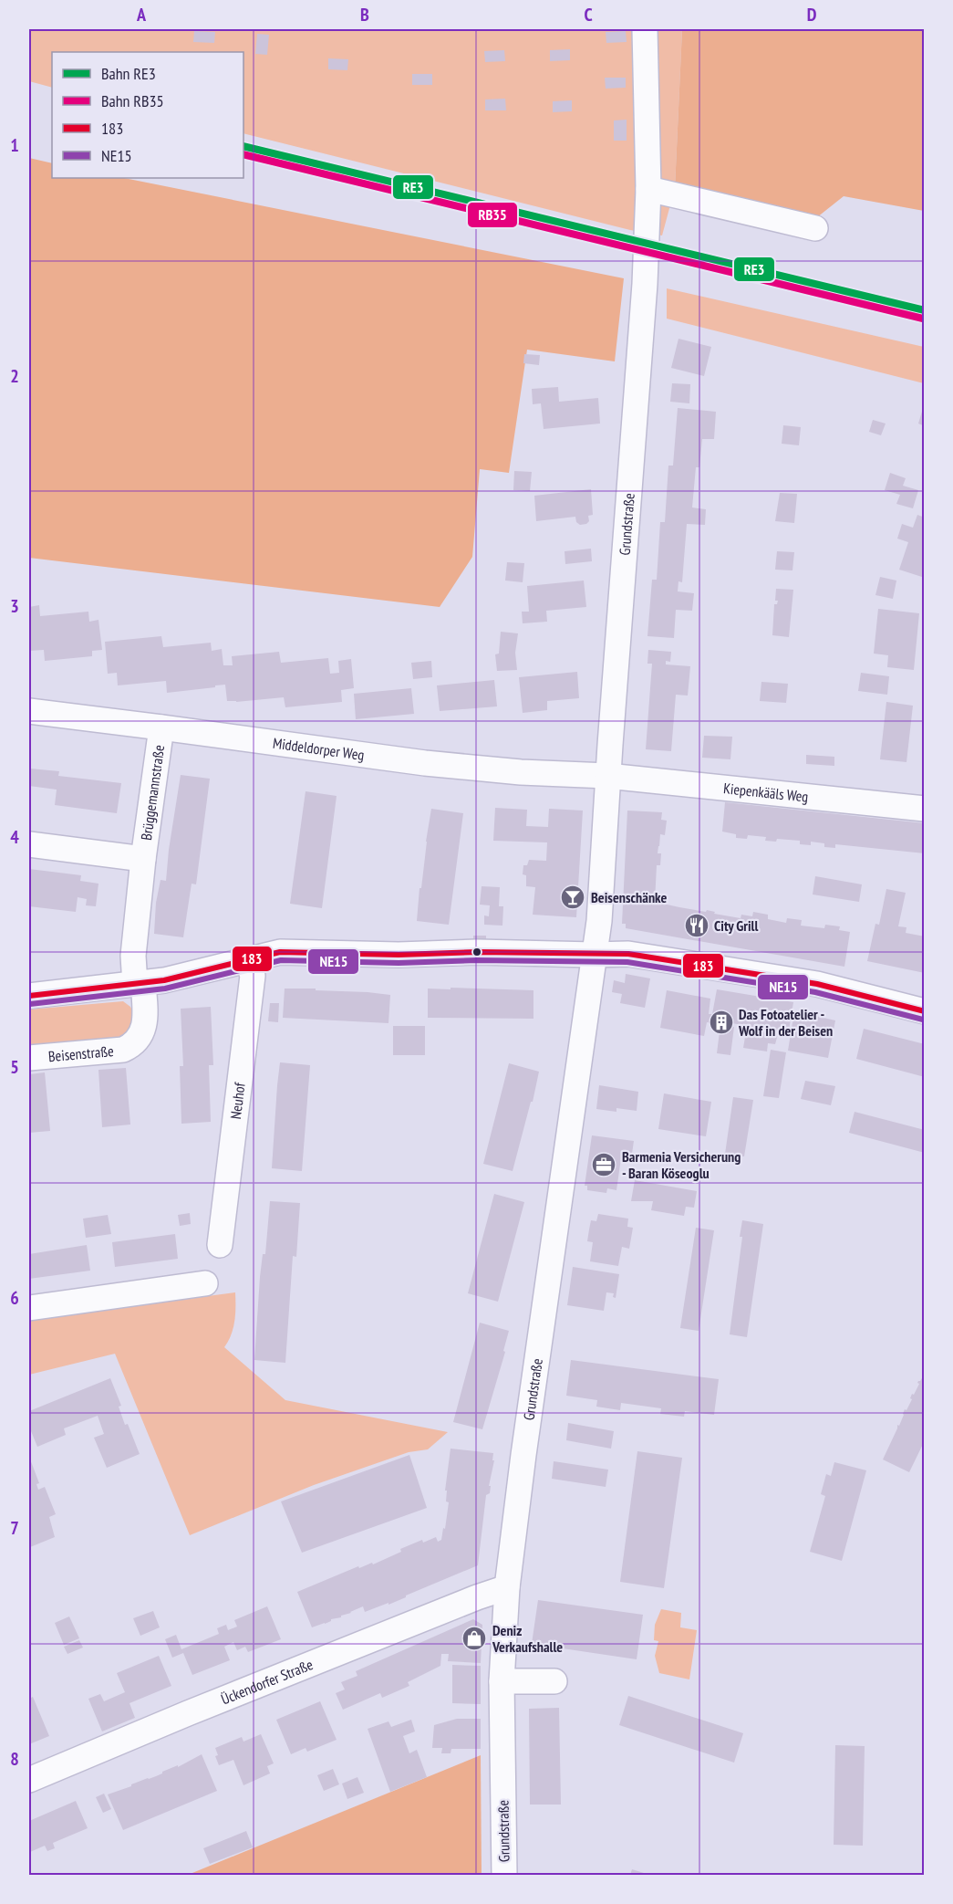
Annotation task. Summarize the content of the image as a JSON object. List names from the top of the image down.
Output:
{
  "streets": {
    "street": [
      "Grundstraße",
      "Middeldorper Weg",
      "Kiepenkääls Weg",
      "Brüggemannstraße",
      "Beisenstraße",
      "Neuhof",
      "Ückendorfer Straße"
    ]
  },
  "crossings": [
    ["Grundstraße", "Middeldorper Weg"],
    ["Grundstraße", "Kiepenkääls Weg"],
    ["Grundstraße", "Ückendorfer Straße"],
    ["Middeldorper Weg", "Kiepenkääls Weg"],
    ["Middeldorper Weg", "Brüggemannstraße"],
    ["Brüggemannstraße", "Beisenstraße"]
  ],
  "places": {
    "bar": ["Beisenschänke"],
    "restaurant": ["City Grill"],
    "building": ["Das Fotoatelier - Wolf in der Beisen"],
    "office": ["Barmenia Versicherung - Baran Köseoglu"],
    "shop": ["Deniz Verkaufshalle"]
  },
  "lines": [
    "rail line RE3",
    "rail line RB35",
    "transit line 183",
    "transit line NE15"
  ],
  "legend": [
    "Bahn RE3",
    "Bahn RB35",
    "183",
    "NE15"
  ],
  "grid": {
    "columns": [
      "A",
      "B",
      "C",
      "D"
    ],
    "rows": [
      "1",
      "2",
      "3",
      "4",
      "5",
      "6",
      "7",
      "8"
    ]
  }
}
